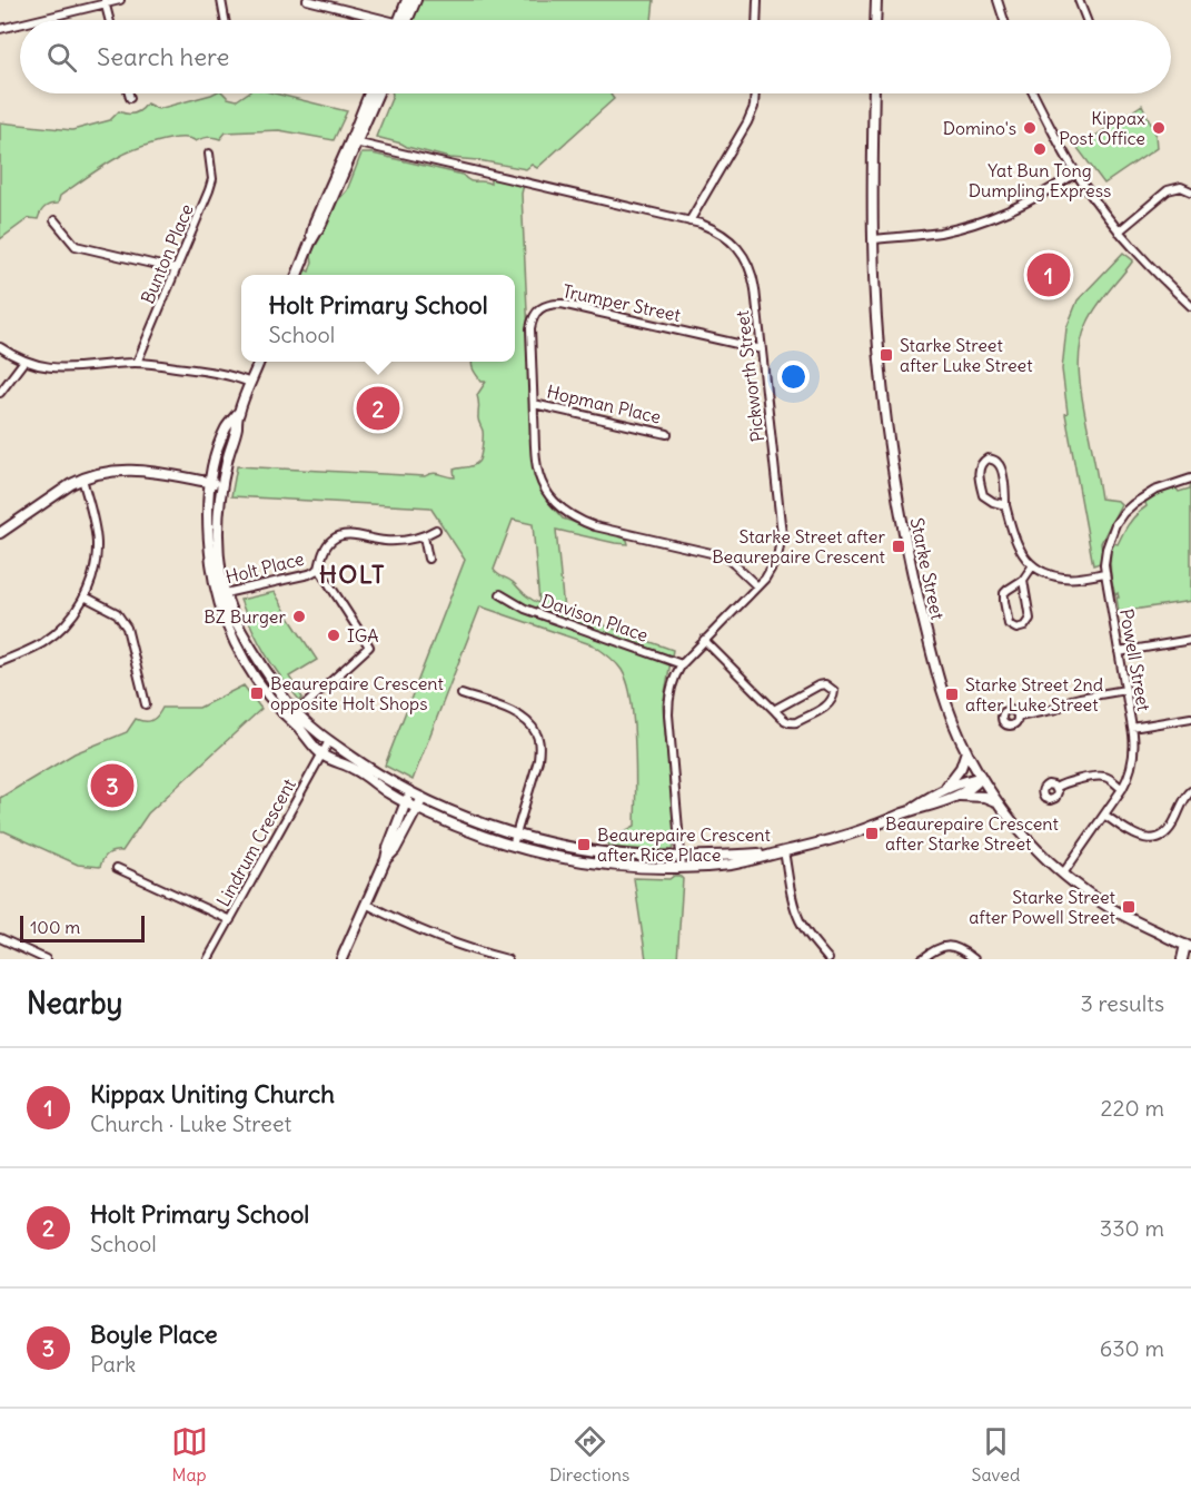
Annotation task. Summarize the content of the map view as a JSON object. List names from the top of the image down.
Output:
{
  "streets": {
    "street": [
      "Bunton Place",
      "Trumper Street",
      "Pickworth Street",
      "Hopman Place",
      "Holt Place",
      "Starke Street",
      "Davison Place",
      "Powell Street",
      "Lindrum Crescent"
    ]
  },
  "crossings": [
    ["Trumper Street", "Pickworth Street"],
    ["Trumper Street", "Hopman Place"],
    ["Pickworth Street", "Davison Place"],
    ["Starke Street", "Powell Street"]
  ],
  "districts": ["HOLT"],
  "places": {
    "other": [
      "Domino's",
      "Kippax Post Office",
      "Yat Bun Tong Dumpling Express",
      "BZ Burger",
      "IGA"
    ],
    "transit": [
      "Starke Street after Luke Street",
      "Starke Street after Beaurepaire Crescent",
      "Beaurepaire Crescent opposite Holt Shops",
      "Starke Street 2nd after Luke Street",
      "Beaurepaire Crescent after Starke Street",
      "Beaurepaire Crescent after Rice Place",
      "Starke Street after Powell Street"
    ]
  },
  "scale_bar": "100 m",
  "page": {
    "search": "Search here",
    "pins": ["1", "2", "3"],
    "popup": ["Holt Primary School", "School"],
    "scale": "100 m",
    "heading": ["Nearby", "3 results"],
    "list": [
      {
        "mark": "1",
        "name": "Kippax Uniting Church",
        "note": "Church · Luke Street",
        "value": "220 m"
      },
      {
        "mark": "2",
        "name": "Holt Primary School",
        "note": "School",
        "value": "330 m"
      },
      {
        "mark": "3",
        "name": "Boyle Place",
        "note": "Park",
        "value": "630 m"
      }
    ],
    "nav": ["Map", "Directions", "Saved"]
  }
}
